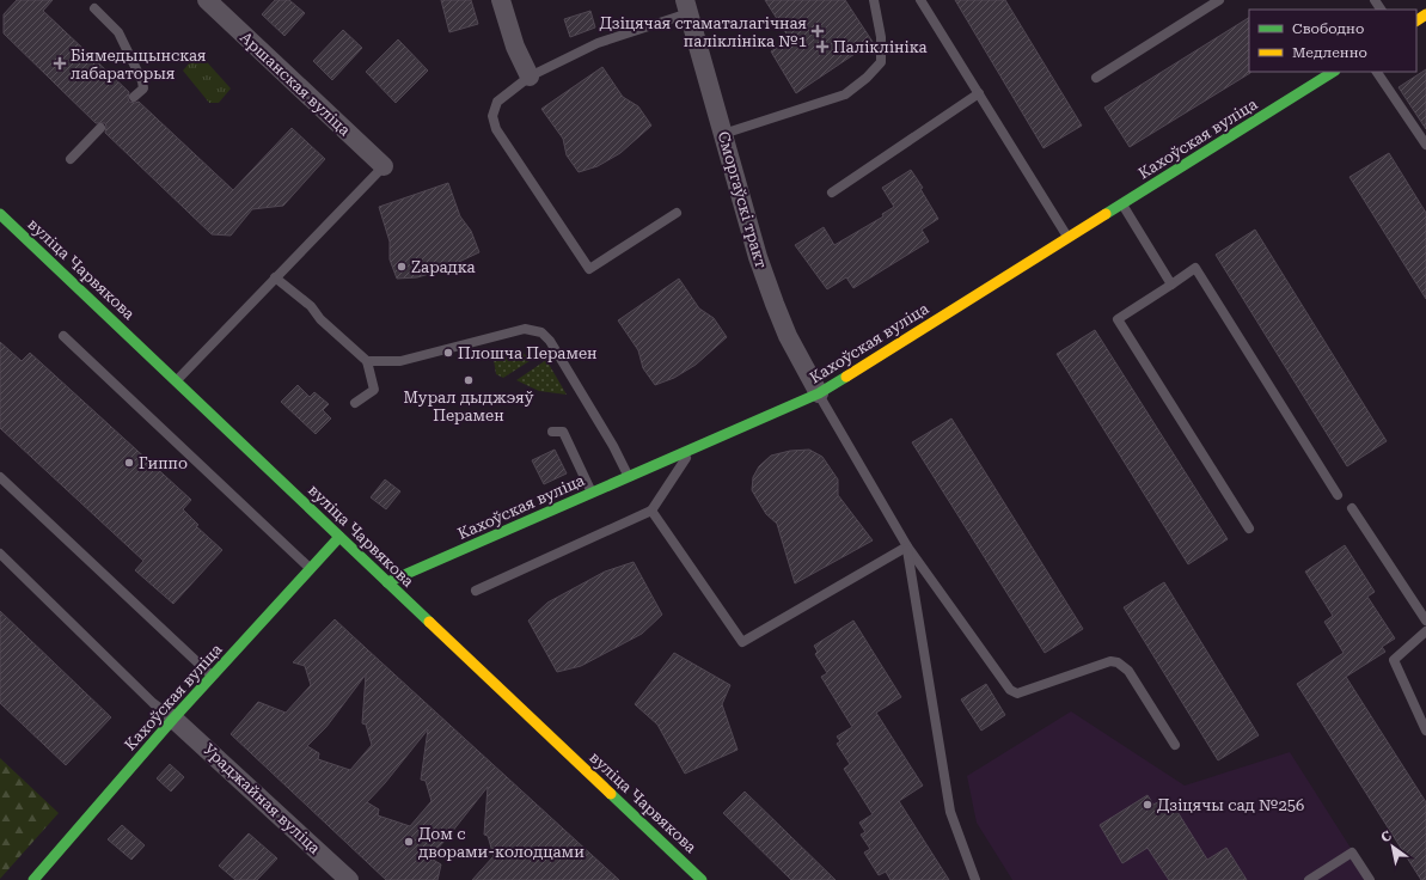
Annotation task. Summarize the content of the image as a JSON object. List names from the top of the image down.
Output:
{
  "streets": {
    "street": [
      "Аршанская вуліца",
      "Кахоўская вуліца",
      "Сморгаўскі тракт",
      "вуліца Чарвякова",
      "Ураджайная вуліца"
    ]
  },
  "crossings": [
    ["Кахоўская вуліца", "Сморгаўскі тракт"],
    ["Кахоўская вуліца", "вуліца Чарвякова"],
    ["Кахоўская вуліца", "Ураджайная вуліца"]
  ],
  "places": {
    "health": ["Дзіцячая стаматалагічная паліклініка №1", "Паліклініка", "Біямедыцынская лабараторыя"],
    "other": [
      "Zарадка",
      "Плошча Перамен",
      "Мурал дыджэяў Перамен",
      "Гиппо",
      "Дзіцячы сад №256",
      "Дом с дворами-колодцами"
    ]
  },
  "legend": ["Свободно", "Медленно"],
  "north": "top left"
}
